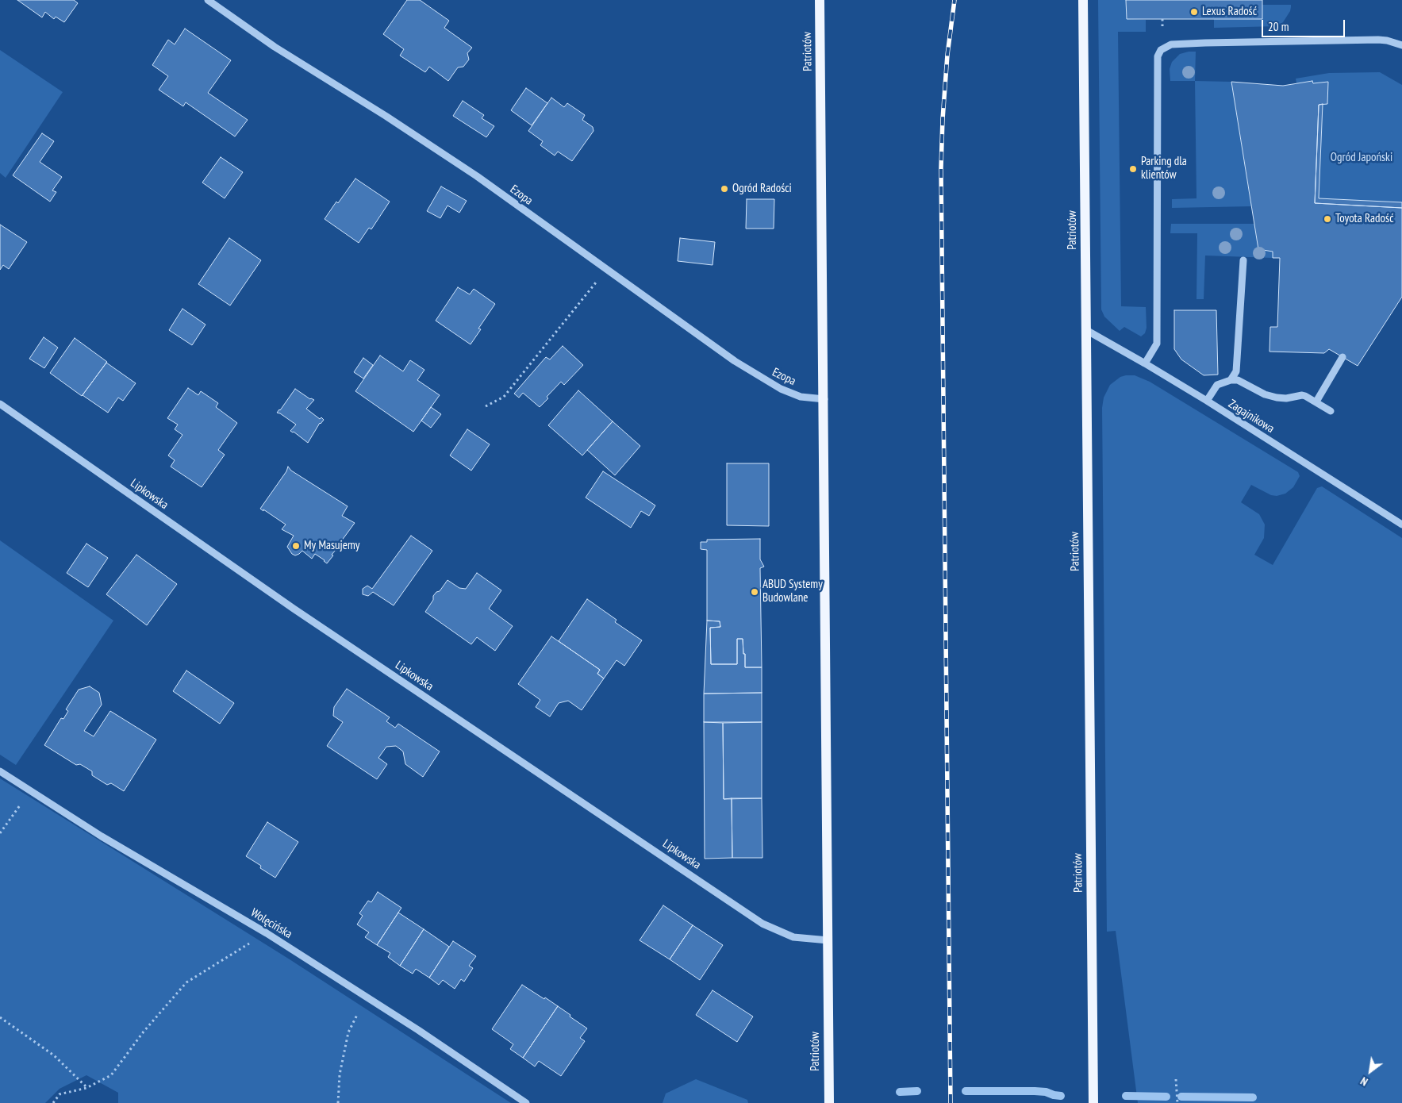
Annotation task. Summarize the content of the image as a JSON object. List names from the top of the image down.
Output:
{
  "streets": {
    "main road": ["Patriotów"],
    "street": [
      "Ezopa",
      "Zagajnikowa",
      "Lipkowska",
      "Wolęcińska"
    ]
  },
  "crossings": [
    ["Patriotów", "Ezopa"],
    ["Patriotów", "Zagajnikowa"],
    ["Patriotów", "Lipkowska"]
  ],
  "parks": ["Ogród Japoński"],
  "places": [
    "Lexus Radość",
    "Parking dla klientów",
    "Ogród Radości",
    "Toyota Radość",
    "My Masujemy",
    "ABUD Systemy Budowlane"
  ],
  "scale_bar": "20 m",
  "north": "bottom left"
}
